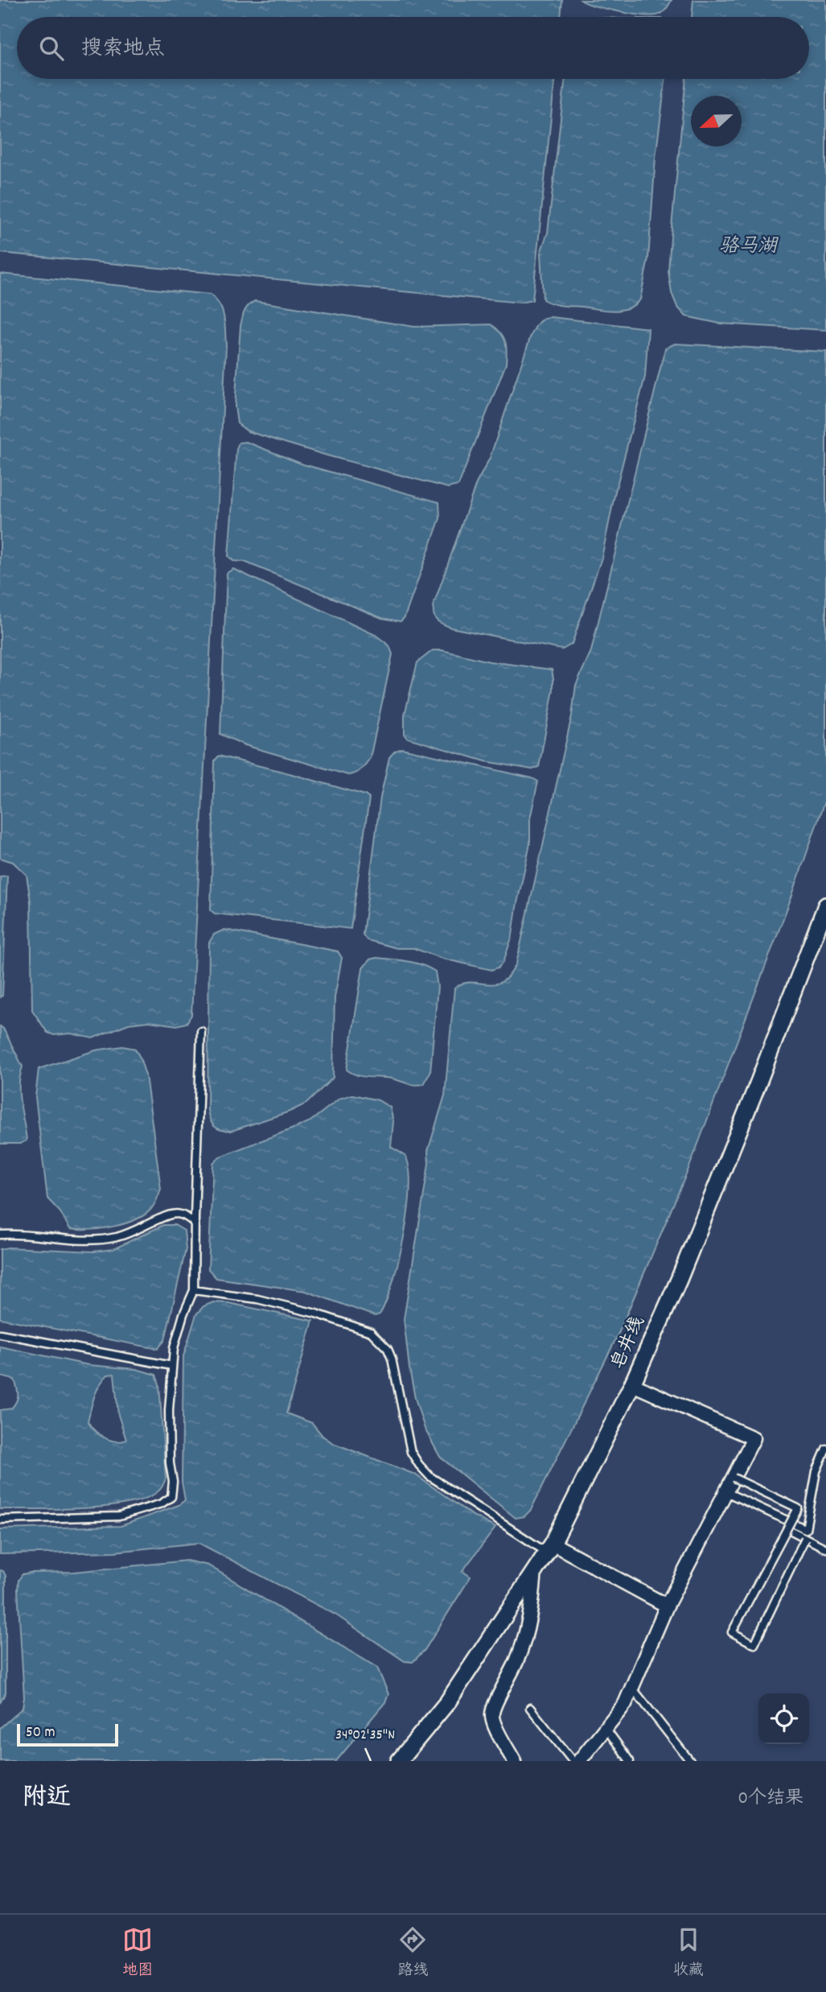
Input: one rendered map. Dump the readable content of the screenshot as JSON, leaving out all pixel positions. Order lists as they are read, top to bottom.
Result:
{
  "streets": {
    "street": ["皂井线"]
  },
  "water": ["骆马湖"],
  "scale_bar": "50 m",
  "north": "left",
  "page": {
    "search": "搜索地点",
    "scale": "50 m",
    "heading": ["附近", "0个结果"],
    "nav": ["地图", "路线", "收藏"]
  },
  "coordinates": ["34°02'35\"N"]
}
